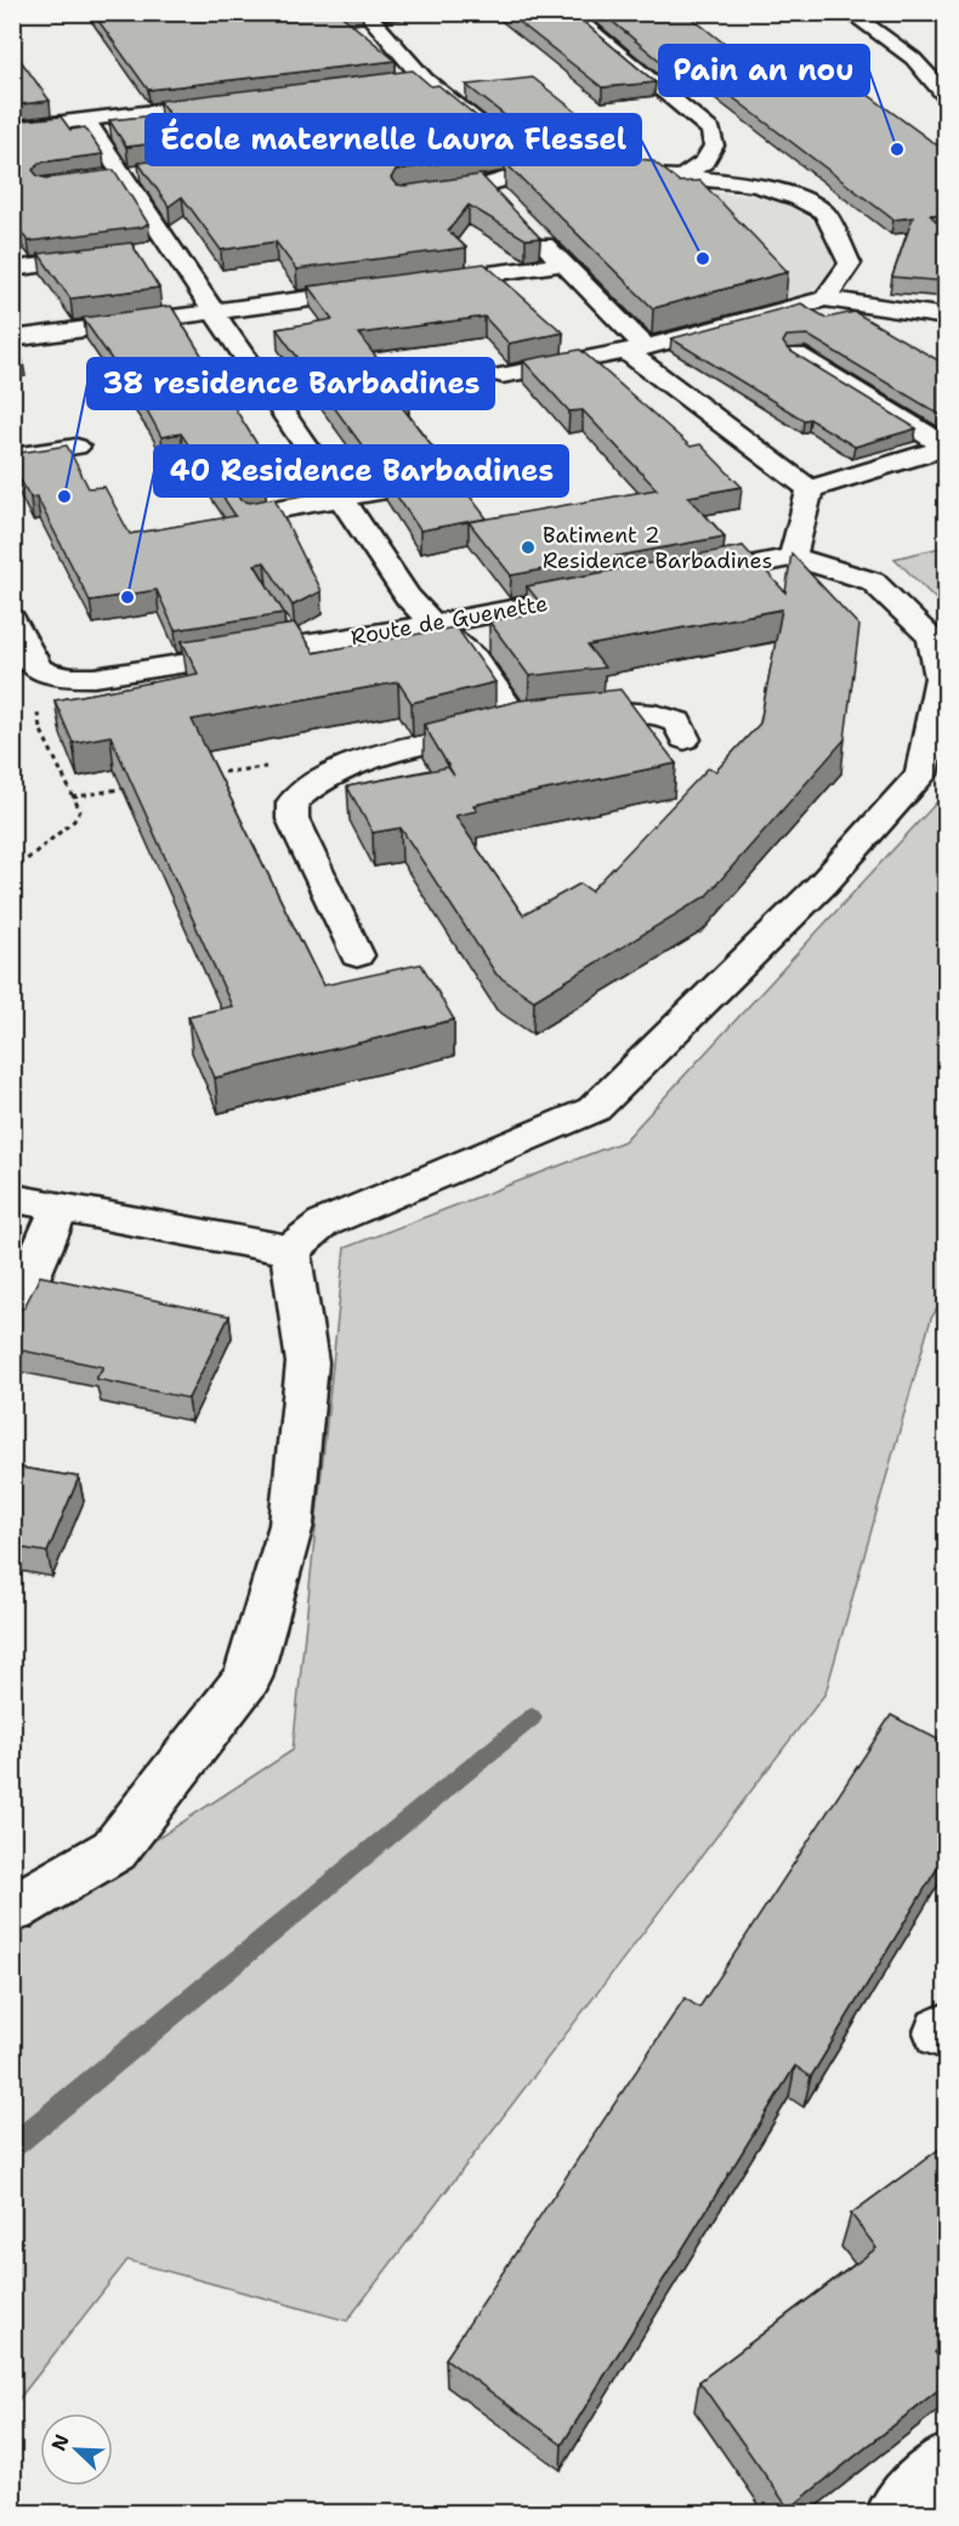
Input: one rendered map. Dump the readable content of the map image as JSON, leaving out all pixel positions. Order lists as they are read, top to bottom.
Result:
{
  "streets": {
    "street": ["Route de Guenette"]
  },
  "places": [
    "Pain an nou",
    "École maternelle Laura Flessel",
    "38 residence Barbadines",
    "Batiment 2 Residence Barbadines",
    "40 Residence Barbadines"
  ],
  "north": "top left"
}
